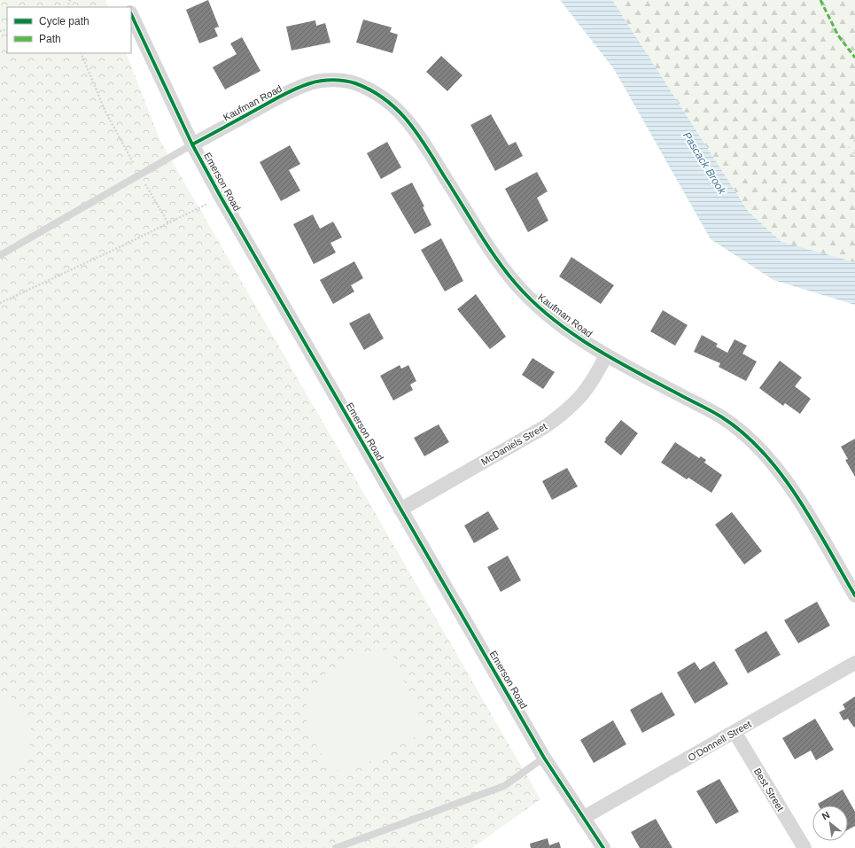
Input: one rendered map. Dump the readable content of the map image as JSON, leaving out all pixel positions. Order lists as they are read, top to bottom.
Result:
{
  "streets": {
    "street": [
      "Kaufman Road",
      "Emerson Road",
      "McDaniels Street",
      "O'Donnell Street",
      "Best Street"
    ]
  },
  "crossings": [
    ["Kaufman Road", "Emerson Road"],
    ["Kaufman Road", "McDaniels Street"],
    ["Emerson Road", "McDaniels Street"],
    ["Emerson Road", "O'Donnell Street"],
    ["O'Donnell Street", "Best Street"]
  ],
  "water": ["Pascack Brook"],
  "legend": ["Cycle path", "Path"],
  "north": "top left"
}
